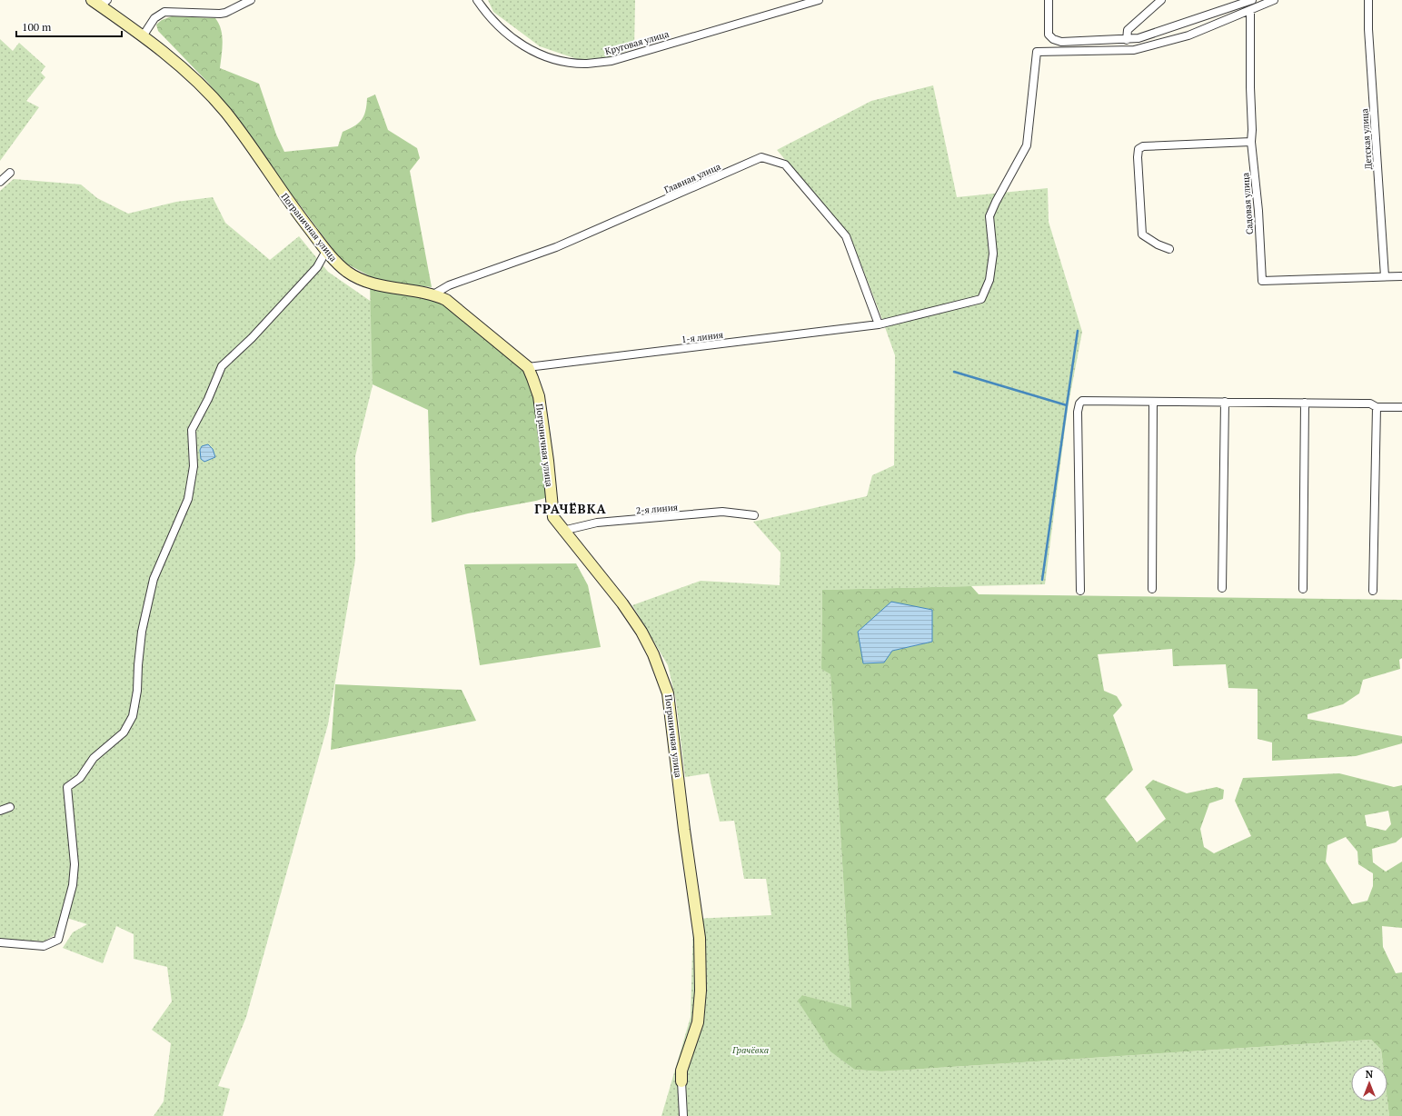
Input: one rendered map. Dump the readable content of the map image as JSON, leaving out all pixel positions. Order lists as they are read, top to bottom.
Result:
{
  "streets": {
    "street": [
      "Круговая улица",
      "Детская улица",
      "Главная улица",
      "Садовая улица",
      "Пограничная улица",
      "1-я линия",
      "2-я линия"
    ]
  },
  "crossings": [
    ["Детская улица", "Садовая улица"],
    ["Главная улица", "Пограничная улица"],
    ["Главная улица", "1-я линия"],
    ["Садовая улица", "1-я линия"],
    ["Пограничная улица", "1-я линия"],
    ["Пограничная улица", "2-я линия"]
  ],
  "districts": ["ГРАЧЁВКА"],
  "parks": ["Грачёвка"],
  "scale_bar": "100 m",
  "north": "top"
}
